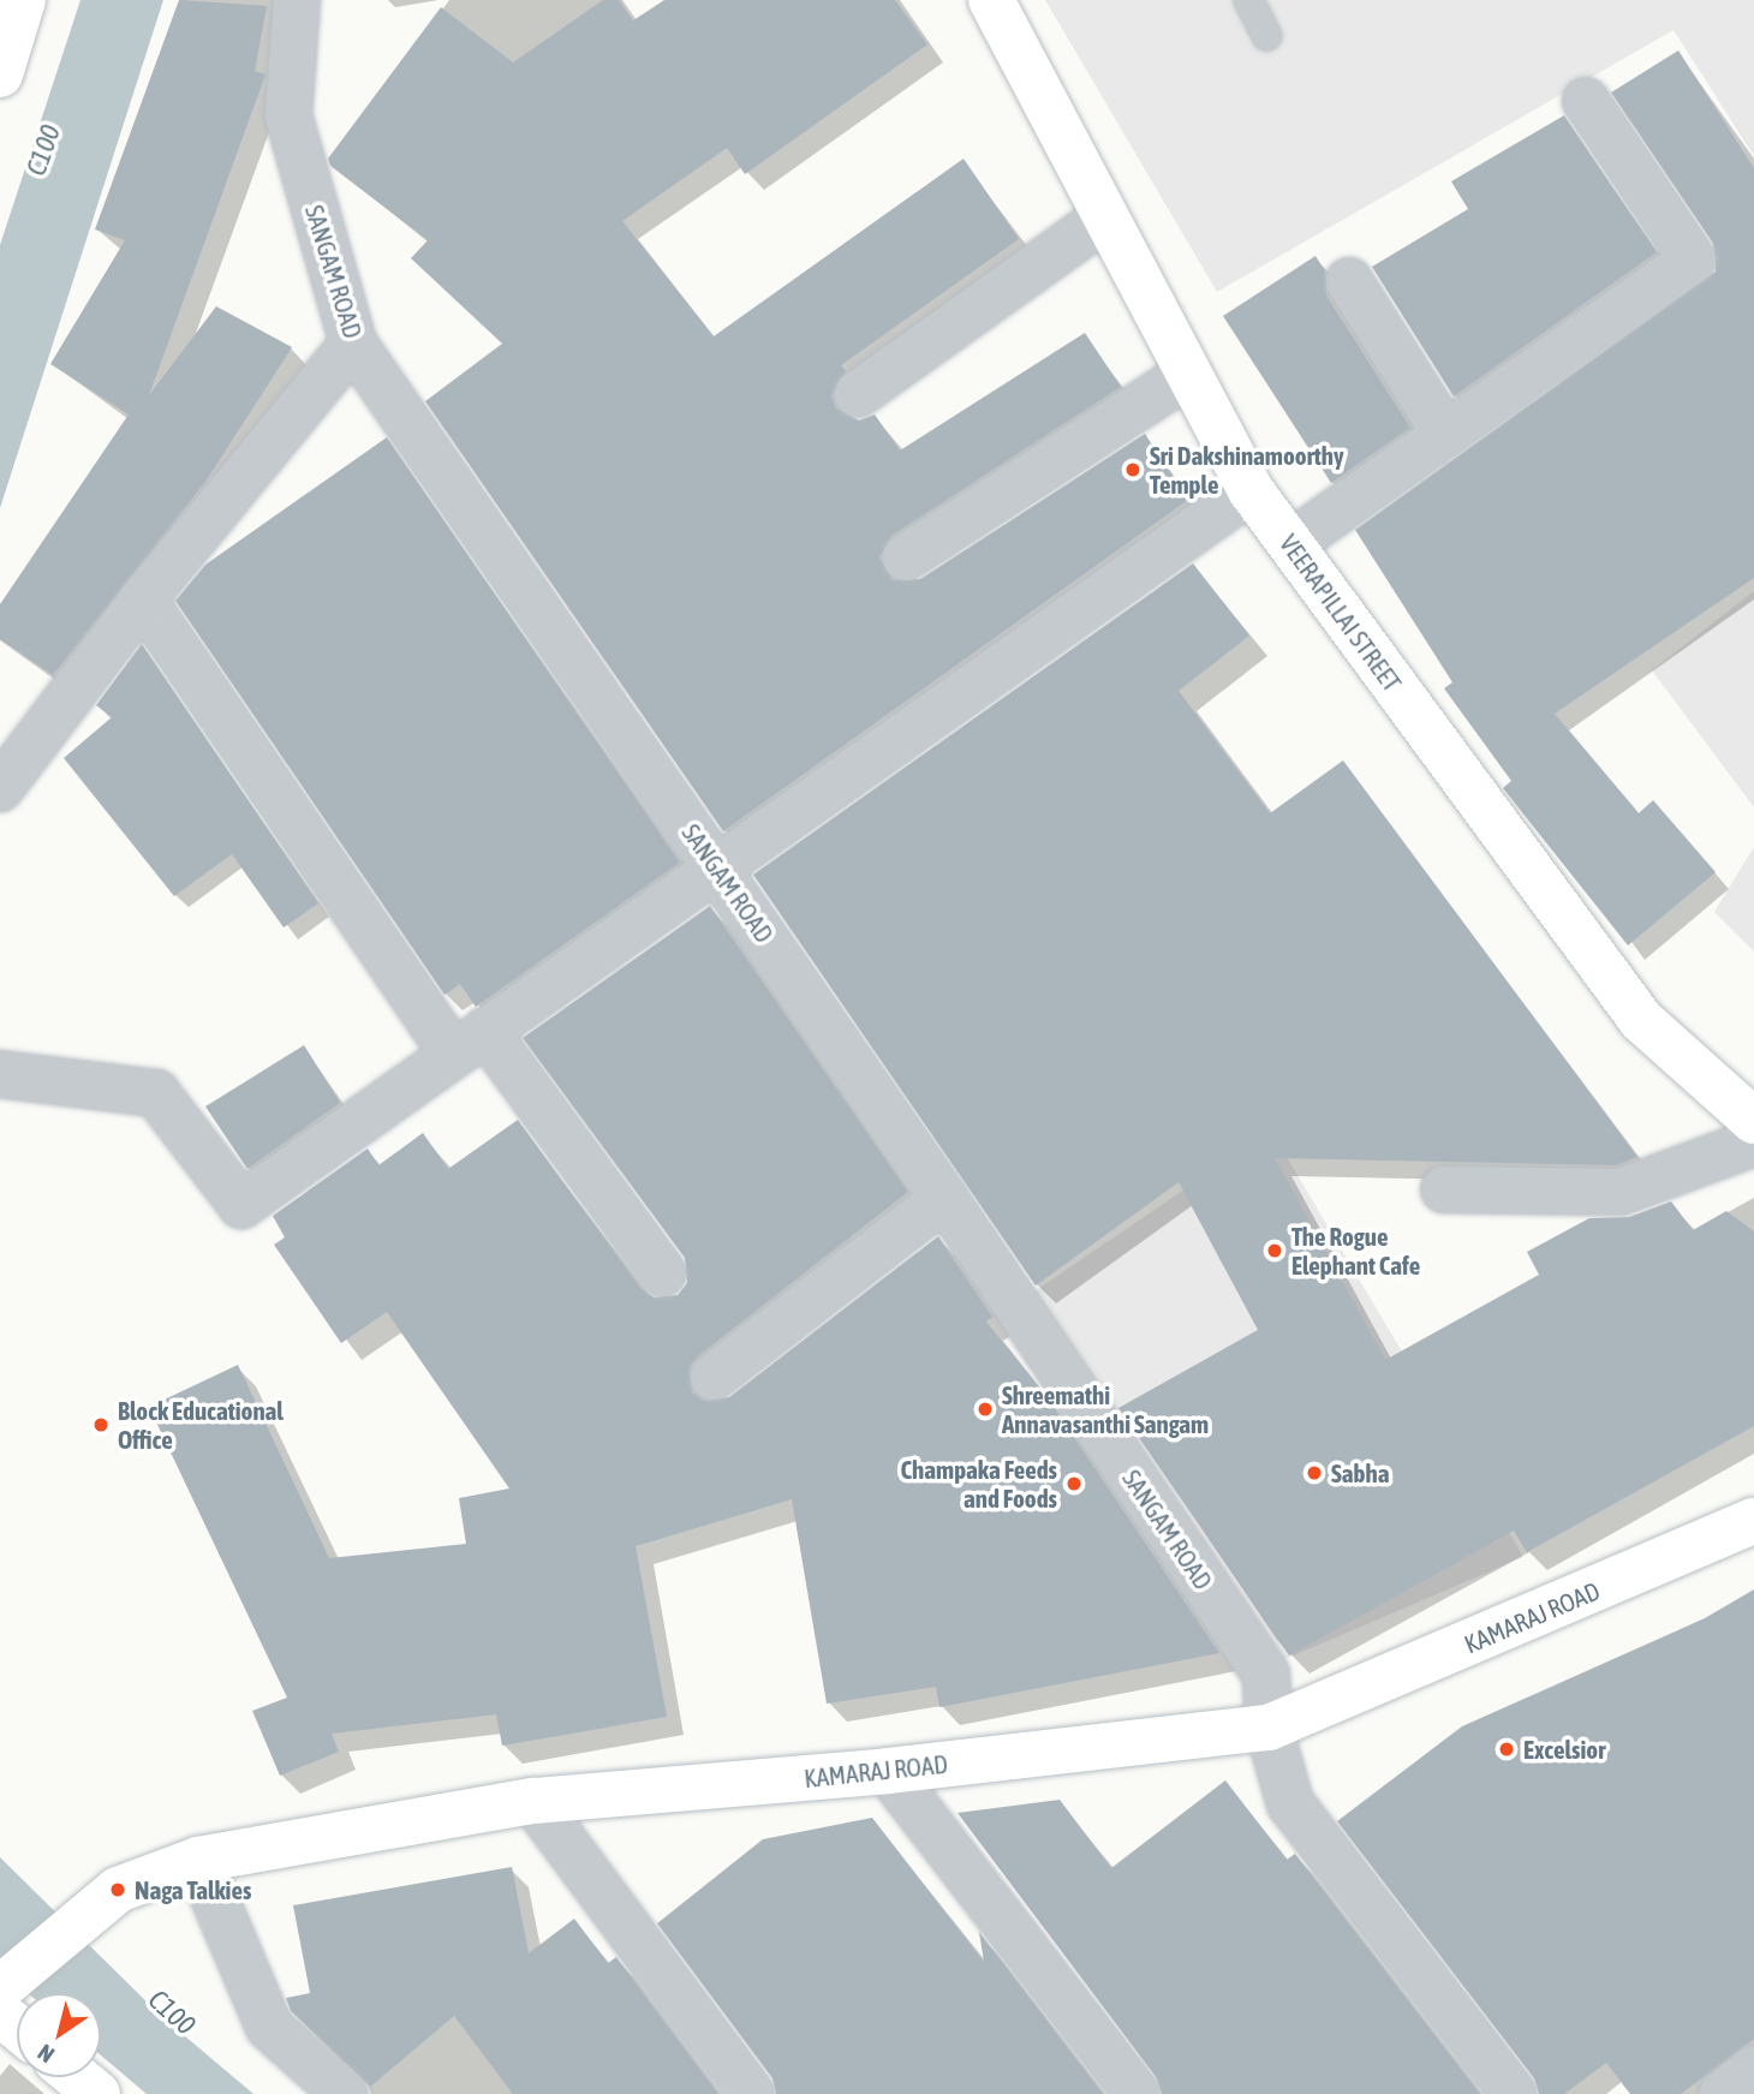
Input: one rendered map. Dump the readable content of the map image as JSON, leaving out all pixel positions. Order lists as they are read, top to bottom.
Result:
{
  "streets": {
    "street": ["SANGAM ROAD", "VEERAPILLAI STREET", "KAMARAJ ROAD"]
  },
  "crossings": [
    ["SANGAM ROAD", "KAMARAJ ROAD"]
  ],
  "water": ["C100"],
  "places": [
    "Sri Dakshinamoorthy Temple",
    "The Rogue Elephant Cafe",
    "Shreemathi Annavasanthi Sangam",
    "Block Educational Office",
    "Sabha",
    "Champaka Feeds and Foods",
    "Excelsior",
    "Naga Talkies"
  ],
  "north": "bottom left"
}
